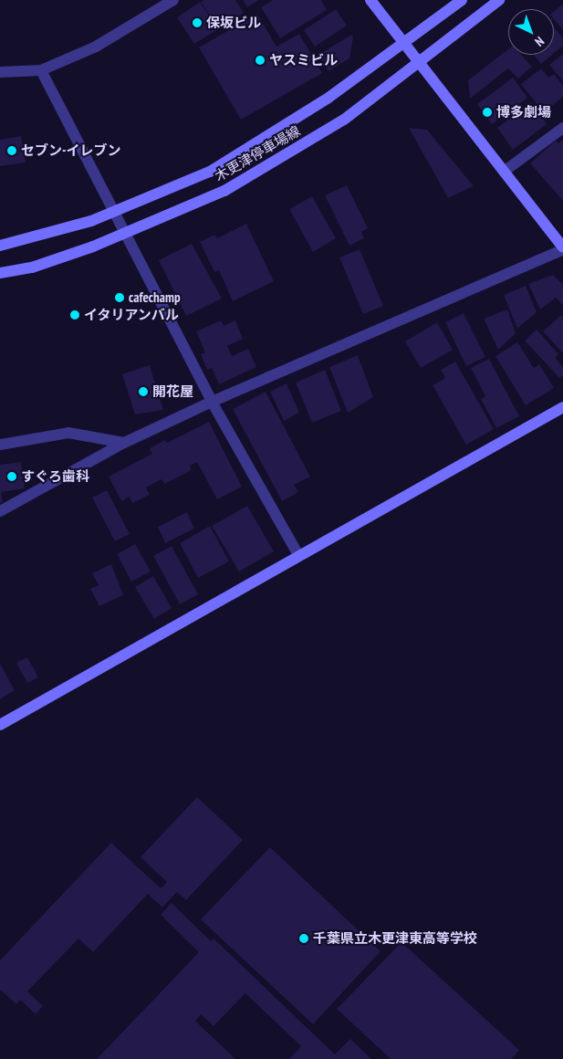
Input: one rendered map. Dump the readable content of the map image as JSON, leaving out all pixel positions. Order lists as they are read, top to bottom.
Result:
{
  "streets": {
    "main road": ["木更津停車場線"]
  },
  "places": [
    "保坂ビル",
    "ヤスミビル",
    "博多劇場",
    "セブン-イレブン",
    "cafechamp",
    "イタリアンバル",
    "開花屋",
    "すぐろ歯科",
    "千葉県立木更津東高等学校"
  ],
  "north": "bottom right"
}
